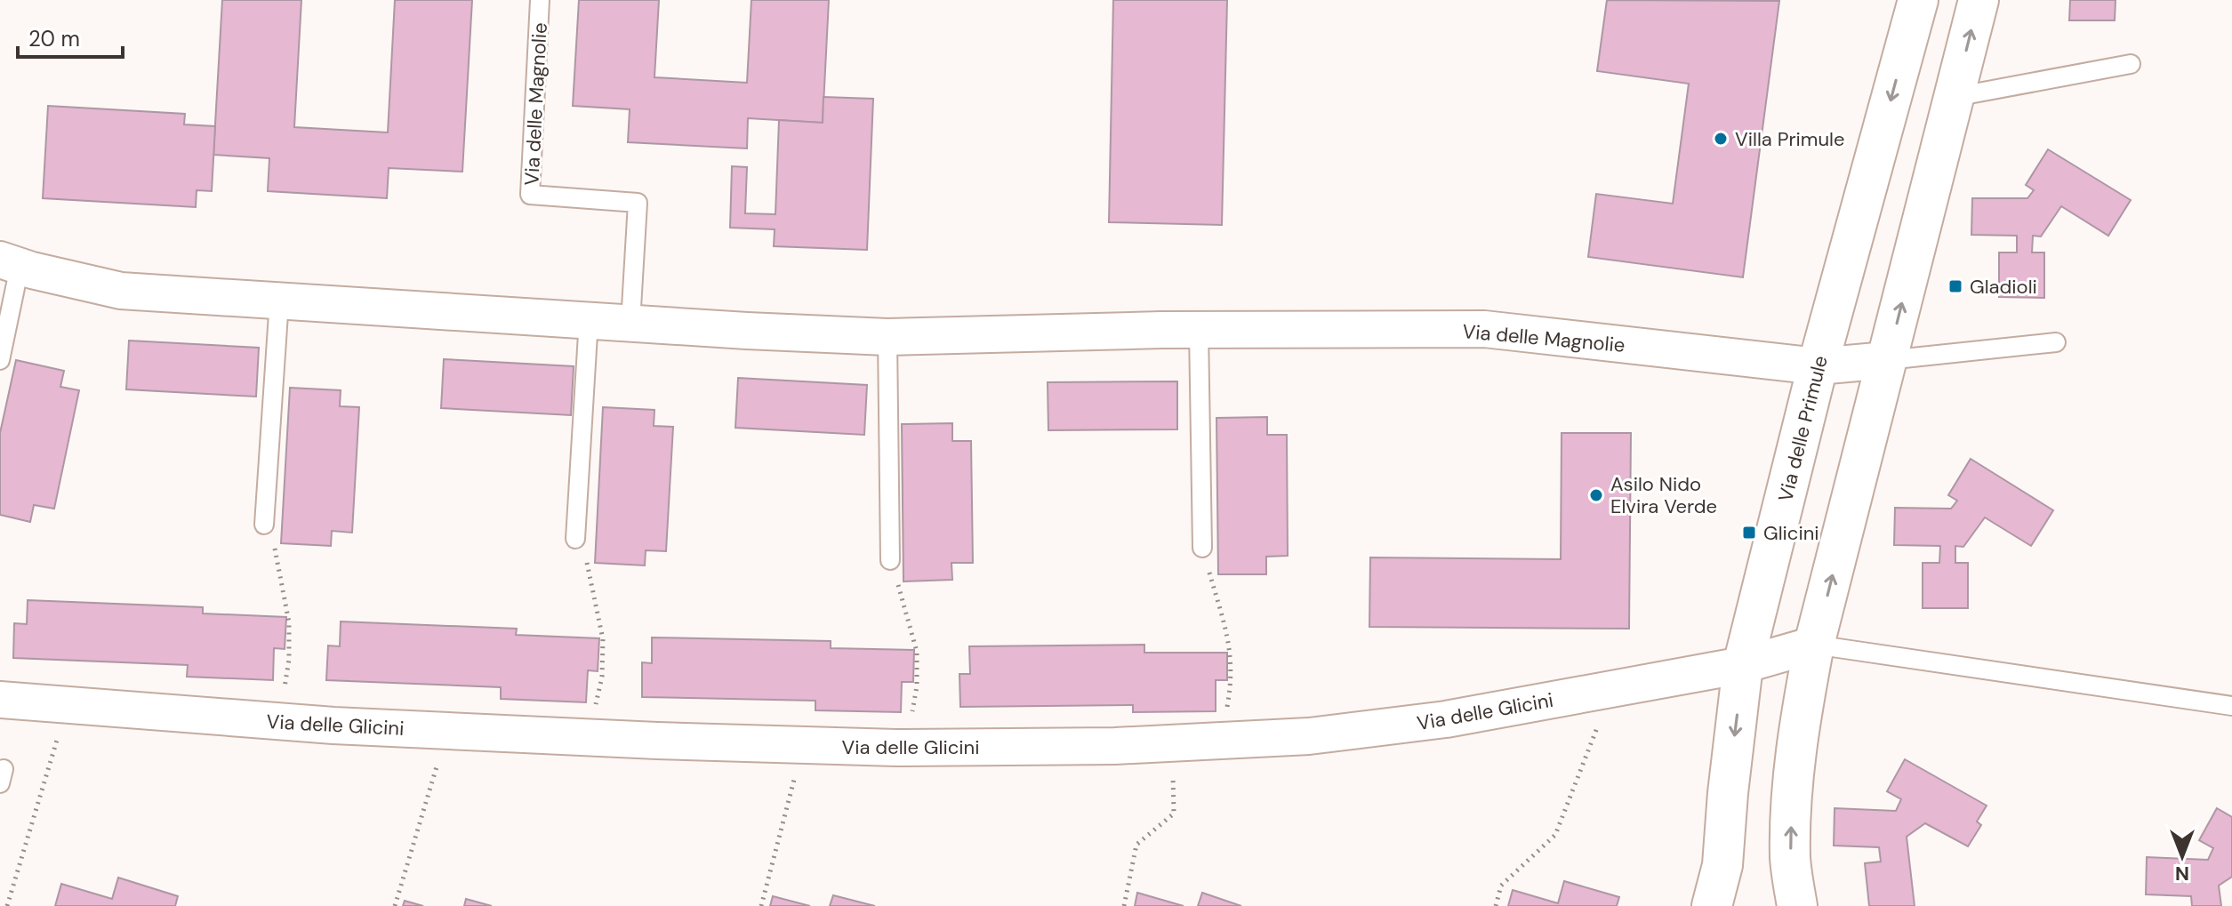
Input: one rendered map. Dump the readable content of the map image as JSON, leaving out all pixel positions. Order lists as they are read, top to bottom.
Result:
{
  "streets": {
    "street": ["Via delle Magnolie", "Via delle Primule", "Via delle Glicini"]
  },
  "crossings": [
    ["Via delle Magnolie", "Via delle Primule"],
    ["Via delle Primule", "Via delle Glicini"]
  ],
  "places": {
    "other": ["Villa Primule", "Asilo Nido Elvira Verde"],
    "transit": ["Gladioli", "Glicini"]
  },
  "scale_bar": "20 m",
  "north": "bottom"
}
